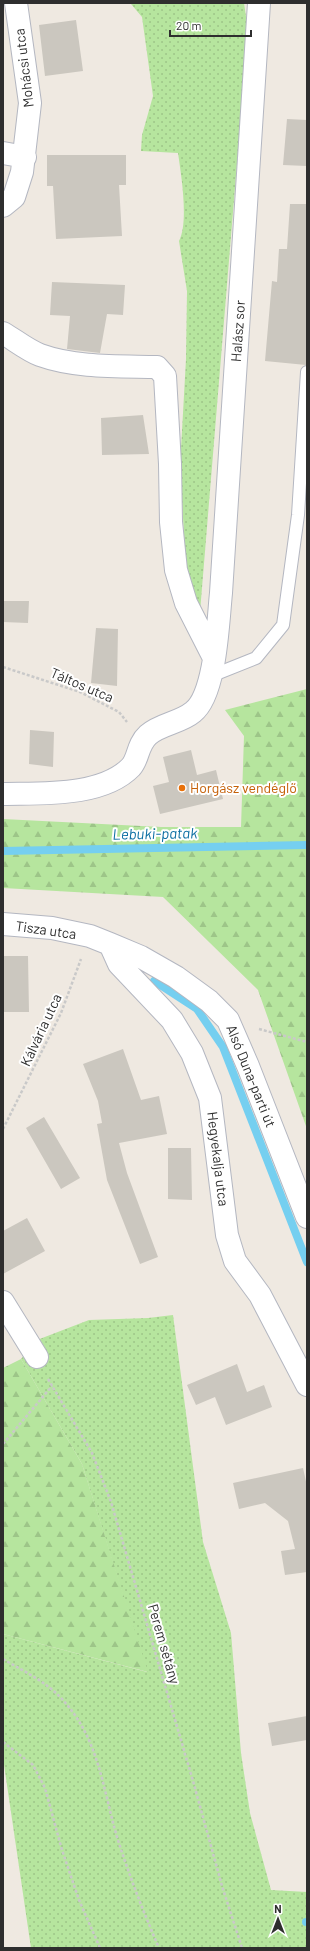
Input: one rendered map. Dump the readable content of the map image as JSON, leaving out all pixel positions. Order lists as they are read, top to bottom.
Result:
{
  "streets": {
    "street": [
      "Mohácsi utca",
      "Halász sor",
      "Tisza utca",
      "Alsó Duna-parti út",
      "Hegyekalja utca"
    ],
    "path": ["Táltos utca", "Kálvária utca", "Perem sétány"]
  },
  "crossings": [
    ["Halász sor", "Táltos utca"],
    ["Tisza utca", "Kálvária utca"],
    ["Tisza utca", "Alsó Duna-parti út"],
    ["Kálvária utca", "Alsó Duna-parti út"],
    ["Alsó Duna-parti út", "Hegyekalja utca"]
  ],
  "water": ["Lebuki-patak"],
  "places": ["Horgász vendéglő"],
  "scale_bar": "20 m",
  "north": "top"
}
